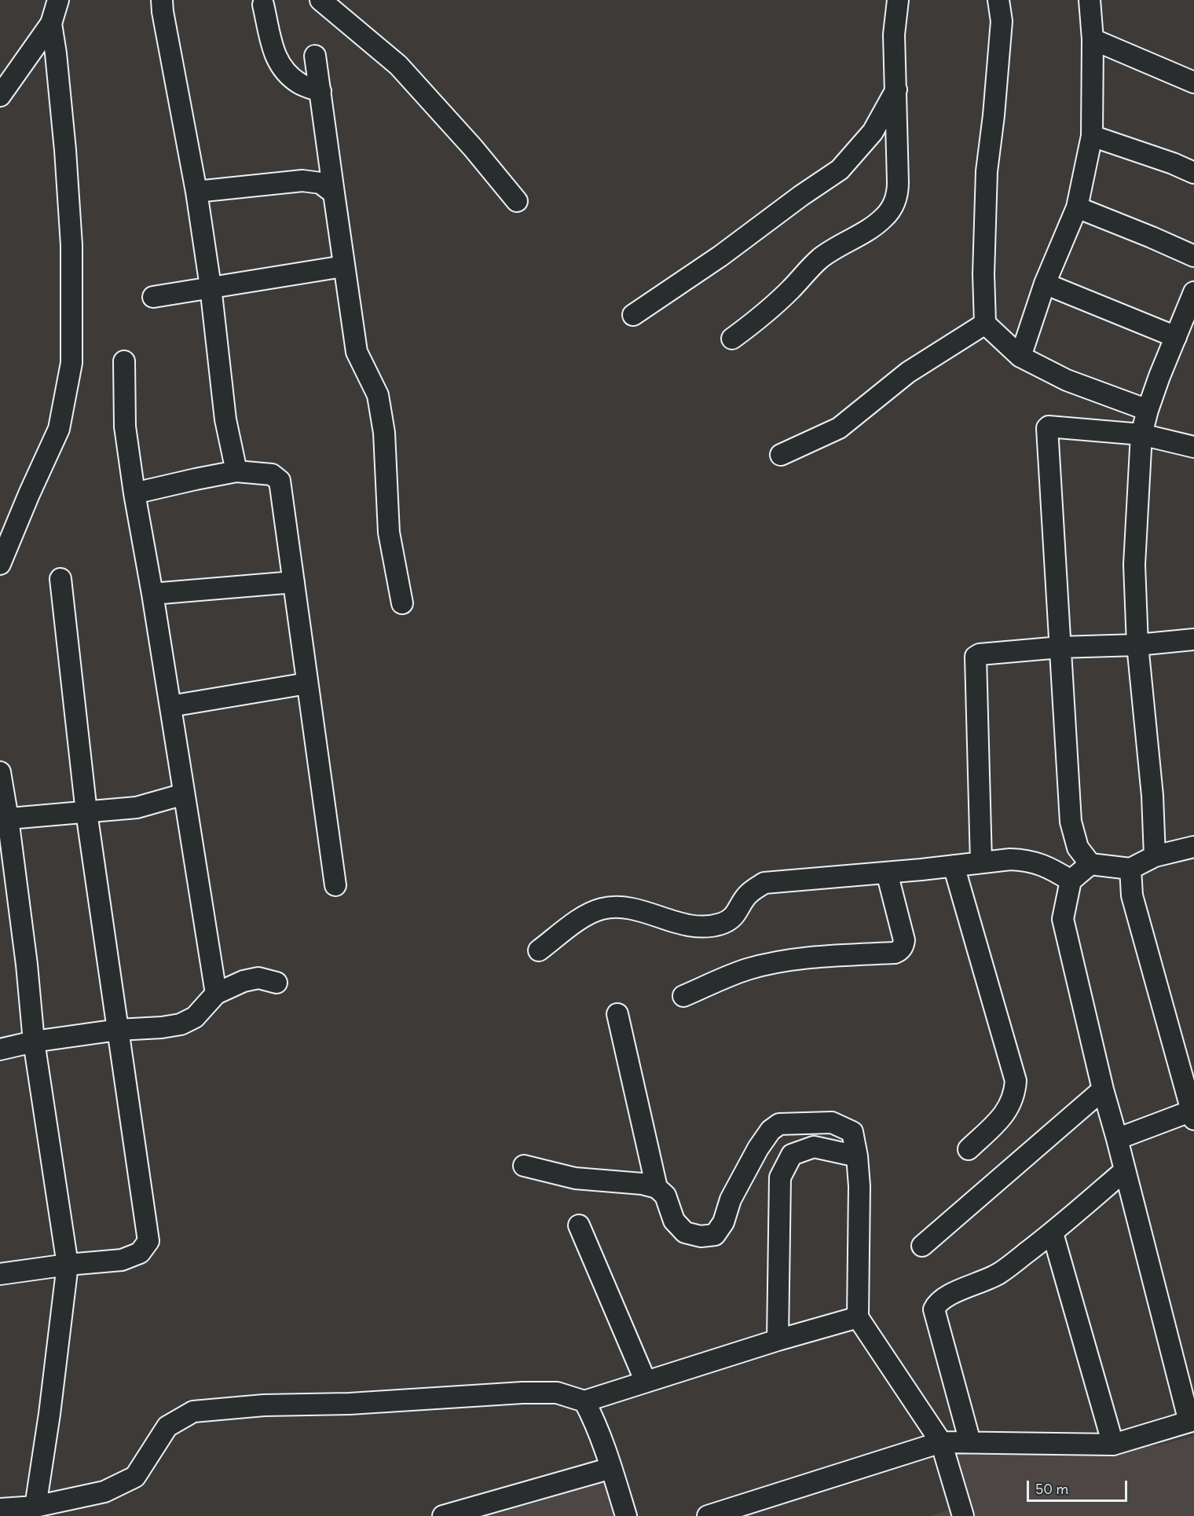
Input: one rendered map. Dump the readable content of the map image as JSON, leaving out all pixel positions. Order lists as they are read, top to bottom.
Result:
{
  "scale_bar": "50 m"
}
